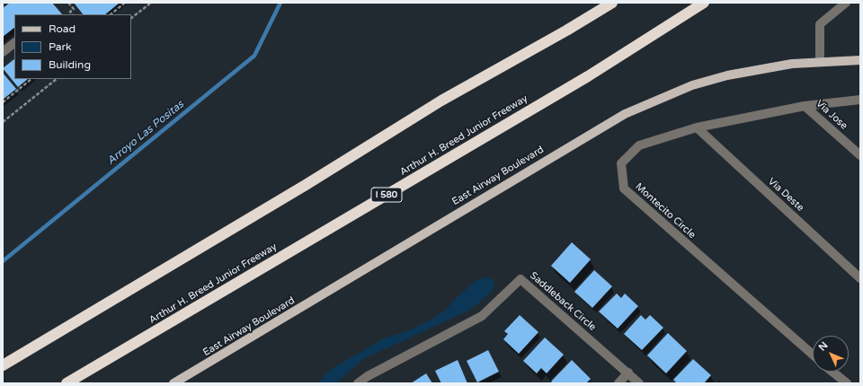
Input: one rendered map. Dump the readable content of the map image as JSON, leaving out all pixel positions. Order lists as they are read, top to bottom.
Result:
{
  "streets": {
    "highway": ["Arthur H. Breed Junior Freeway", "I 580"],
    "main road": ["East Airway Boulevard"],
    "street": [
      "Via Jose",
      "Via Deste",
      "Montecito Circle",
      "Saddleback Circle"
    ]
  },
  "crossings": [
    ["Via Jose", "Montecito Circle"],
    ["Via Deste", "Montecito Circle"]
  ],
  "water": ["Arroyo Las Positas"],
  "legend": ["Road", "Park", "Building"],
  "north": "top left"
}
